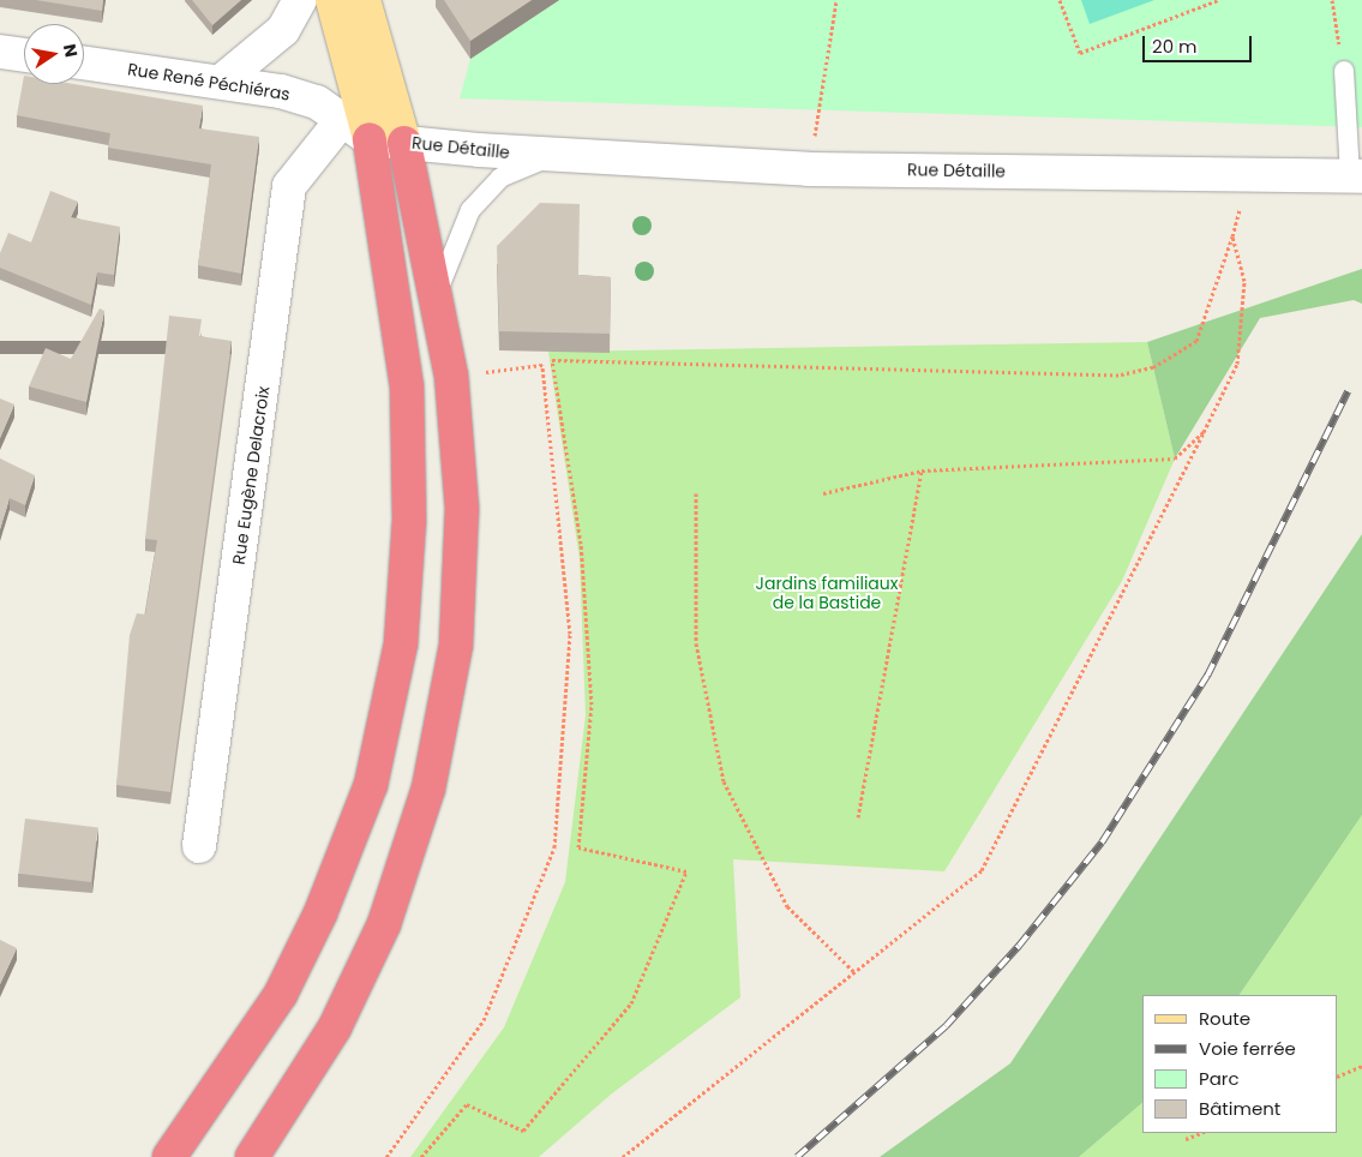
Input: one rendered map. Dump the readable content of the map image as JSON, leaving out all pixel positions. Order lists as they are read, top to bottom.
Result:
{
  "streets": {
    "street": ["Rue René Péchiéras", "Rue Détaille", "Rue Eugène Delacroix"]
  },
  "crossings": [
    ["Rue René Péchiéras", "Rue Détaille"],
    ["Rue René Péchiéras", "Rue Eugène Delacroix"]
  ],
  "parks": ["Jardins familiaux de la Bastide"],
  "legend": [
    "Route",
    "Voie ferrée",
    "Parc",
    "Bâtiment"
  ],
  "scale_bar": "20 m",
  "north": "right"
}
